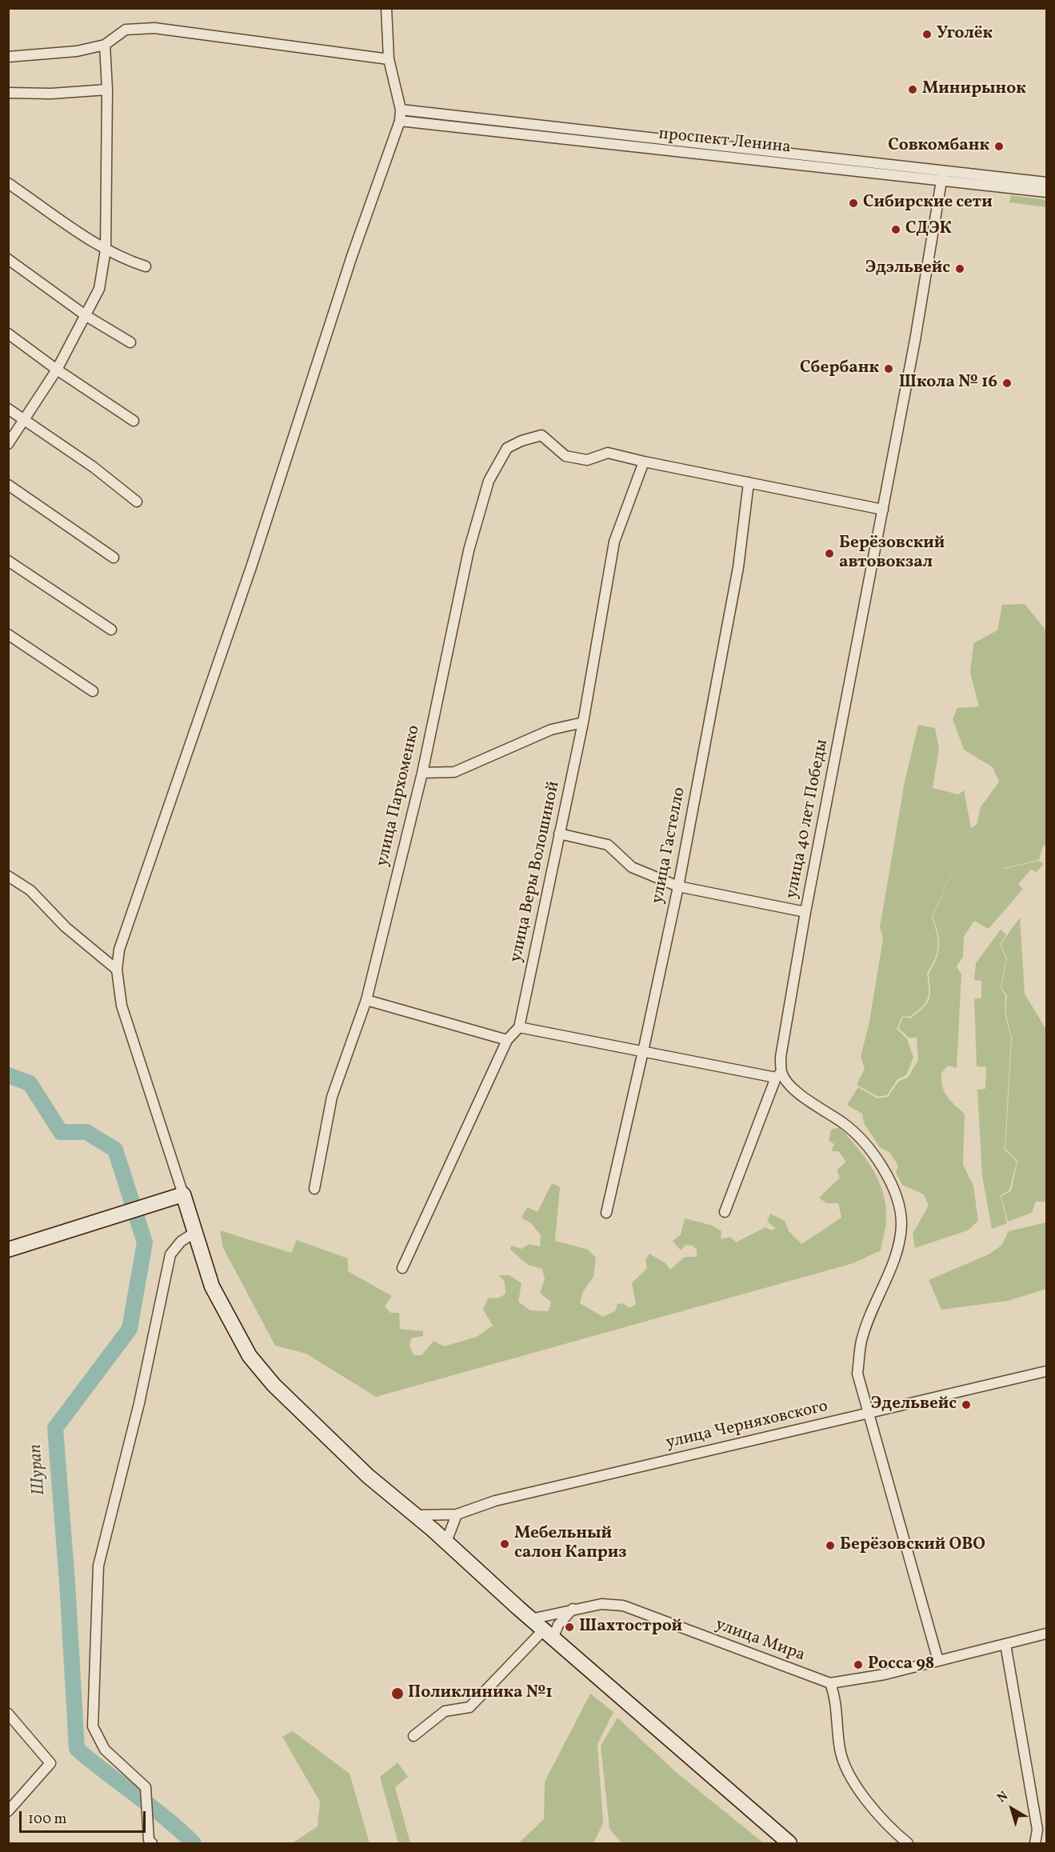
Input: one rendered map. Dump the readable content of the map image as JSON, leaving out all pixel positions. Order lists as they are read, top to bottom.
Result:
{
  "streets": {
    "street": [
      "проспект Ленина",
      "улица Пархоменко",
      "улица 40 лет Победы",
      "улица Гастелло",
      "улица Веры Волошиной",
      "улица Черняховского",
      "улица Мира"
    ]
  },
  "crossings": [
    ["проспект Ленина", "улица 40 лет Победы"],
    ["улица Пархоменко", "улица Веры Волошиной"]
  ],
  "water": ["Шурап"],
  "places": [
    "Уголёк",
    "Минирынок",
    "Совкомбанк",
    "Сибирские сети",
    "СДЭК",
    "Эдэльвейс",
    "Сбербанк",
    "Школа № 16",
    "Берёзовский автовокзал",
    "Эдельвейс",
    "Мебельный салон Каприз",
    "Берёзовский ОВО",
    "Шахтострой",
    "Росса 98",
    "Поликлиника №1"
  ],
  "scale_bar": "100 m",
  "north": "top left"
}
